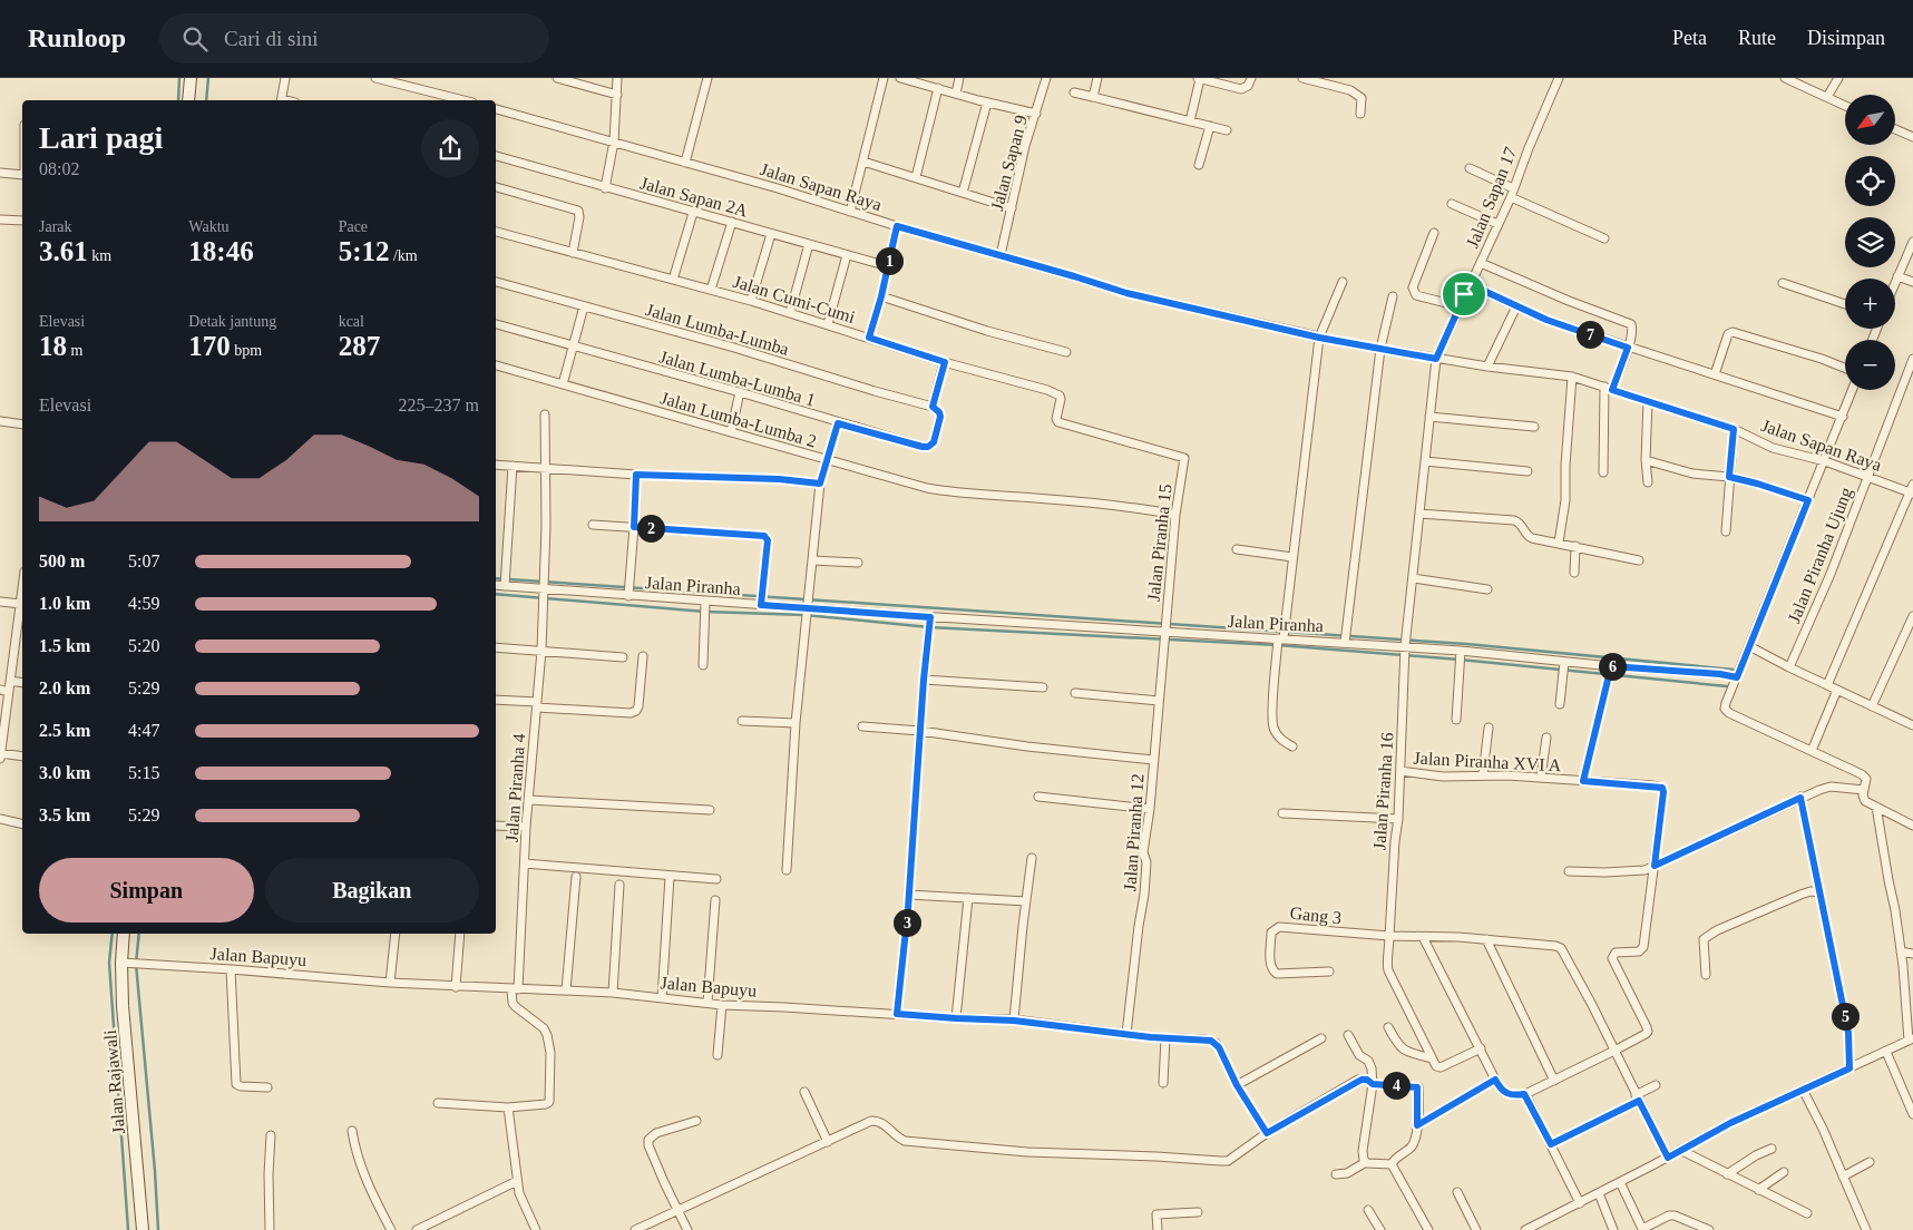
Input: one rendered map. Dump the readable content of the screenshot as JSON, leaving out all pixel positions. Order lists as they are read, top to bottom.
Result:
{
  "streets": {
    "main road": ["Jalan Rajawali"],
    "street": [
      "Jalan Sapan 9",
      "Jalan Sapan Raya",
      "Jalan Sapan 2A",
      "Jalan Sapan 17",
      "Jalan Cumi-Cumi",
      "Jalan Lumba-Lumba",
      "Jalan Lumba-Lumba 1",
      "Jalan Lumba-Lumba 2",
      "Jalan Piranha 15",
      "Jalan Piranha Ujung",
      "Jalan Piranha",
      "Jalan Piranha XVI A",
      "Jalan Piranha 4",
      "Jalan Piranha 16",
      "Jalan Piranha 12",
      "Gang 3",
      "Jalan Bapuyu"
    ]
  },
  "crossings": [
    ["Jalan Sapan 9", "Jalan Sapan Raya"],
    ["Jalan Sapan Raya", "Jalan Sapan 17"],
    ["Jalan Sapan Raya", "Jalan Piranha Ujung"],
    ["Jalan Sapan 17", "Jalan Piranha 16"],
    ["Jalan Cumi-Cumi", "Jalan Piranha 15"],
    ["Jalan Lumba-Lumba", "Jalan Lumba-Lumba 1"],
    ["Jalan Lumba-Lumba 2", "Jalan Piranha 15"],
    ["Jalan Piranha 15", "Jalan Piranha"],
    ["Jalan Piranha 15", "Jalan Piranha 12"],
    ["Jalan Piranha", "Jalan Piranha 4"],
    ["Jalan Piranha", "Jalan Piranha 16"],
    ["Jalan Piranha", "Jalan Piranha 12"],
    ["Jalan Piranha XVI A", "Jalan Piranha 16"],
    ["Jalan Piranha 4", "Jalan Bapuyu"],
    ["Jalan Piranha 16", "Gang 3"],
    ["Jalan Piranha 12", "Jalan Bapuyu"],
    ["Jalan Bapuyu", "Jalan Rajawali"]
  ],
  "north": "bottom left",
  "page": {
    "header": "Runloop",
    "search": "Cari di sini",
    "nav": ["Peta", "Rute", "Disimpan"],
    "map_buttons": ["+", "−"],
    "heading": ["Lari pagi", "08:02"],
    "stats": [
      ["Jarak", "3.61 km"],
      ["Waktu", "18:46"],
      ["Pace", "5:12 /km"],
      ["Elevasi", "18 m"],
      ["Detak jantung", "170 bpm"],
      ["kcal", "287"]
    ],
    "pins": [
      "1",
      "7",
      "2",
      "6",
      "3",
      "5",
      "4"
    ],
    "chart": ["Elevasi", "225–237 m"],
    "list": [
      {
        "name": "500 m",
        "note": "5:07"
      },
      {
        "name": "1.0 km",
        "note": "4:59"
      },
      {
        "name": "1.5 km",
        "note": "5:20"
      },
      {
        "name": "2.0 km",
        "note": "5:29"
      },
      {
        "name": "2.5 km",
        "note": "4:47"
      },
      {
        "name": "3.0 km",
        "note": "5:15"
      },
      {
        "name": "3.5 km",
        "note": "5:29"
      }
    ],
    "buttons": ["Simpan", "Bagikan"]
  }
}
